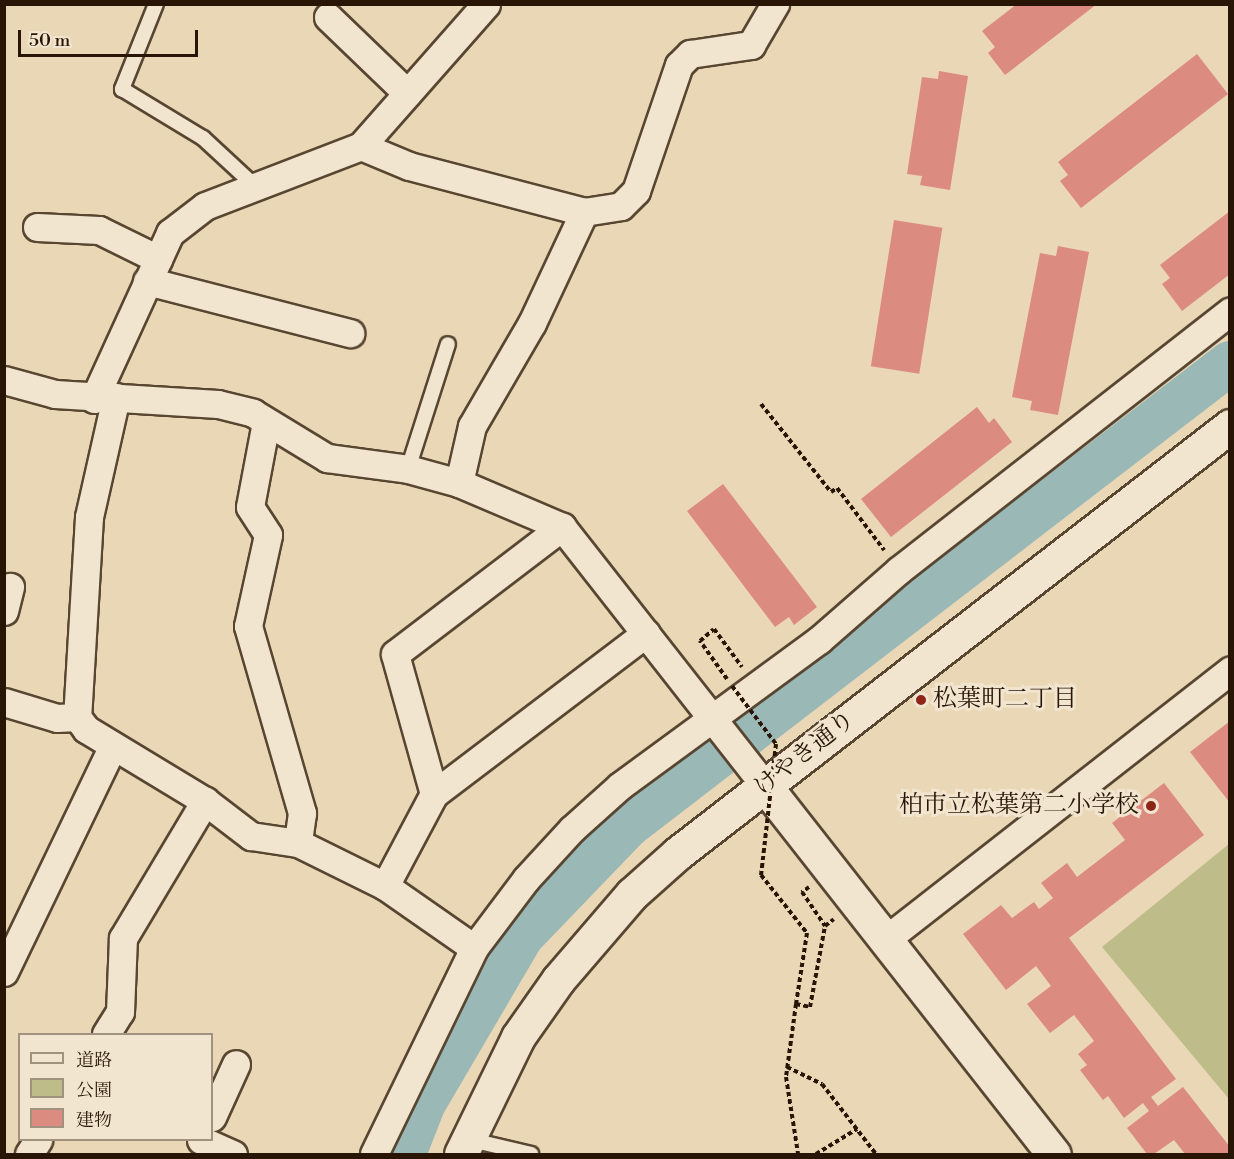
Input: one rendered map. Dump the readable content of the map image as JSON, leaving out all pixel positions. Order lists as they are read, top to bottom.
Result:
{
  "streets": {
    "street": ["けやき通り"]
  },
  "places": ["松葉町二丁目", "柏市立松葉第二小学校"],
  "legend": ["道路", "公園", "建物"],
  "scale_bar": "50 m"
}
